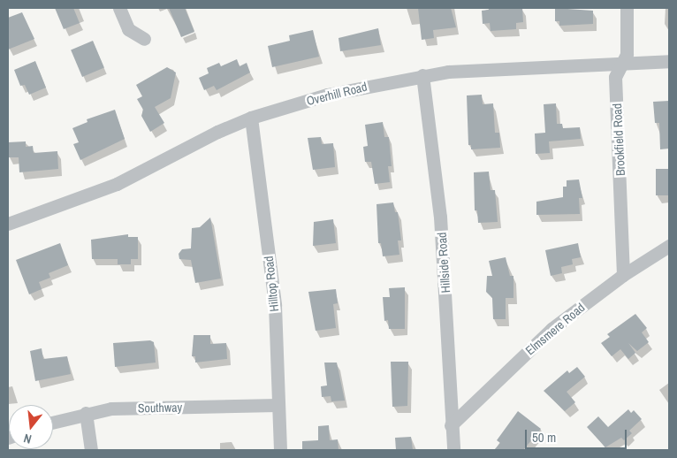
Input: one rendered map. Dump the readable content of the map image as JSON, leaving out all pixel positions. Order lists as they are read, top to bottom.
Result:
{
  "streets": {
    "street": [
      "Overhill Road",
      "Brookfield Road",
      "Hillside Road",
      "Hilltop Road",
      "Elmsmere Road",
      "Southway"
    ]
  },
  "crossings": [
    ["Overhill Road", "Brookfield Road"],
    ["Overhill Road", "Hillside Road"],
    ["Overhill Road", "Hilltop Road"],
    ["Brookfield Road", "Elmsmere Road"],
    ["Hillside Road", "Elmsmere Road"],
    ["Hilltop Road", "Southway"]
  ],
  "scale_bar": "50 m",
  "north": "bottom"
}
